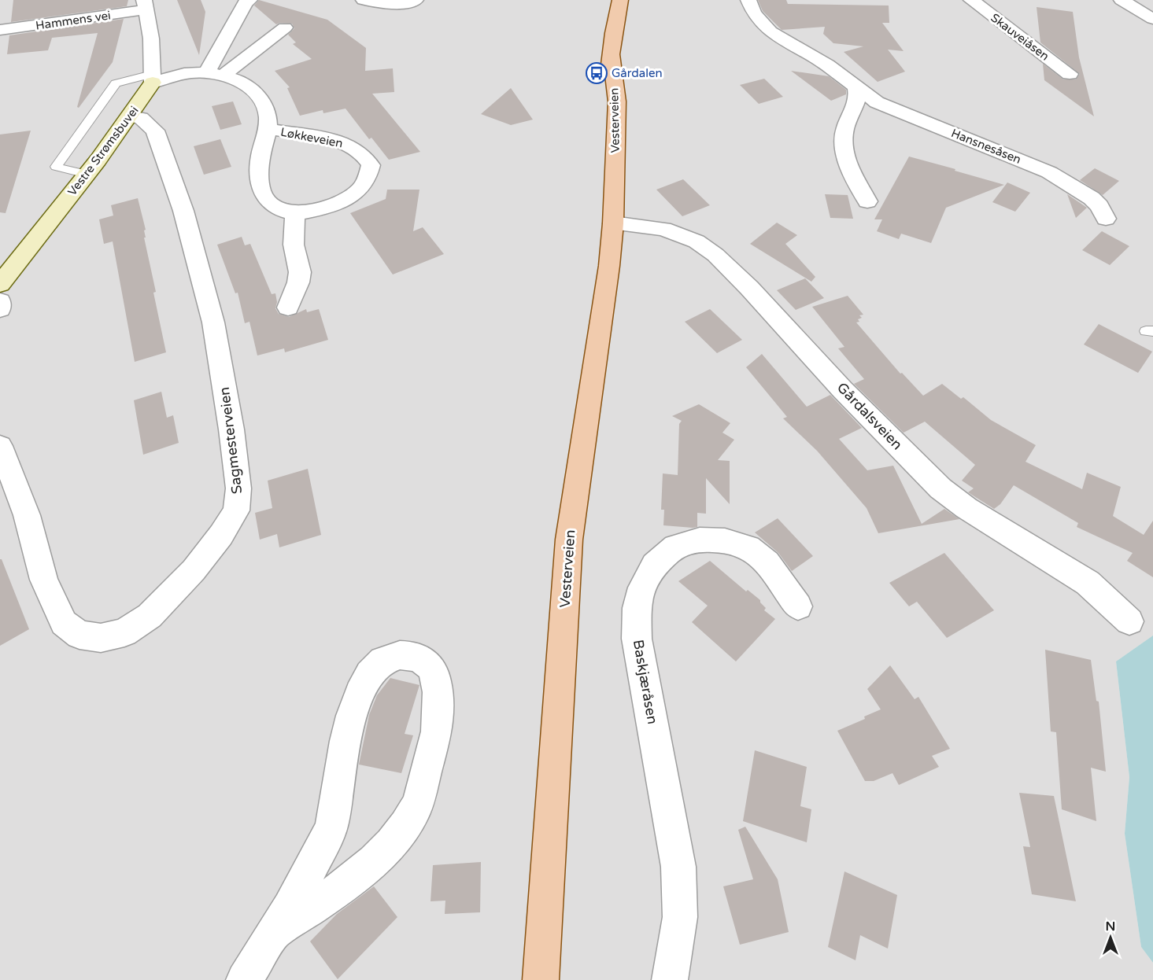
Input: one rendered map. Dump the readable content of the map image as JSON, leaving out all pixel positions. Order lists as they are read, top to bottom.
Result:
{
  "streets": {
    "main road": ["Vesterveien", "Vestre Strømsbuvei"],
    "street": [
      "Hammens vei",
      "Skauveiåsen",
      "Løkkeveien",
      "Hansnesåsen",
      "Gårdalsveien",
      "Sagmesterveien",
      "Baskjæråsen"
    ]
  },
  "crossings": [
    ["Vesterveien", "Gårdalsveien"],
    ["Løkkeveien", "Vestre Strømsbuvei"],
    ["Vestre Strømsbuvei", "Sagmesterveien"]
  ],
  "places": {
    "bus stop": ["Gårdalen"]
  },
  "north": "top"
}
